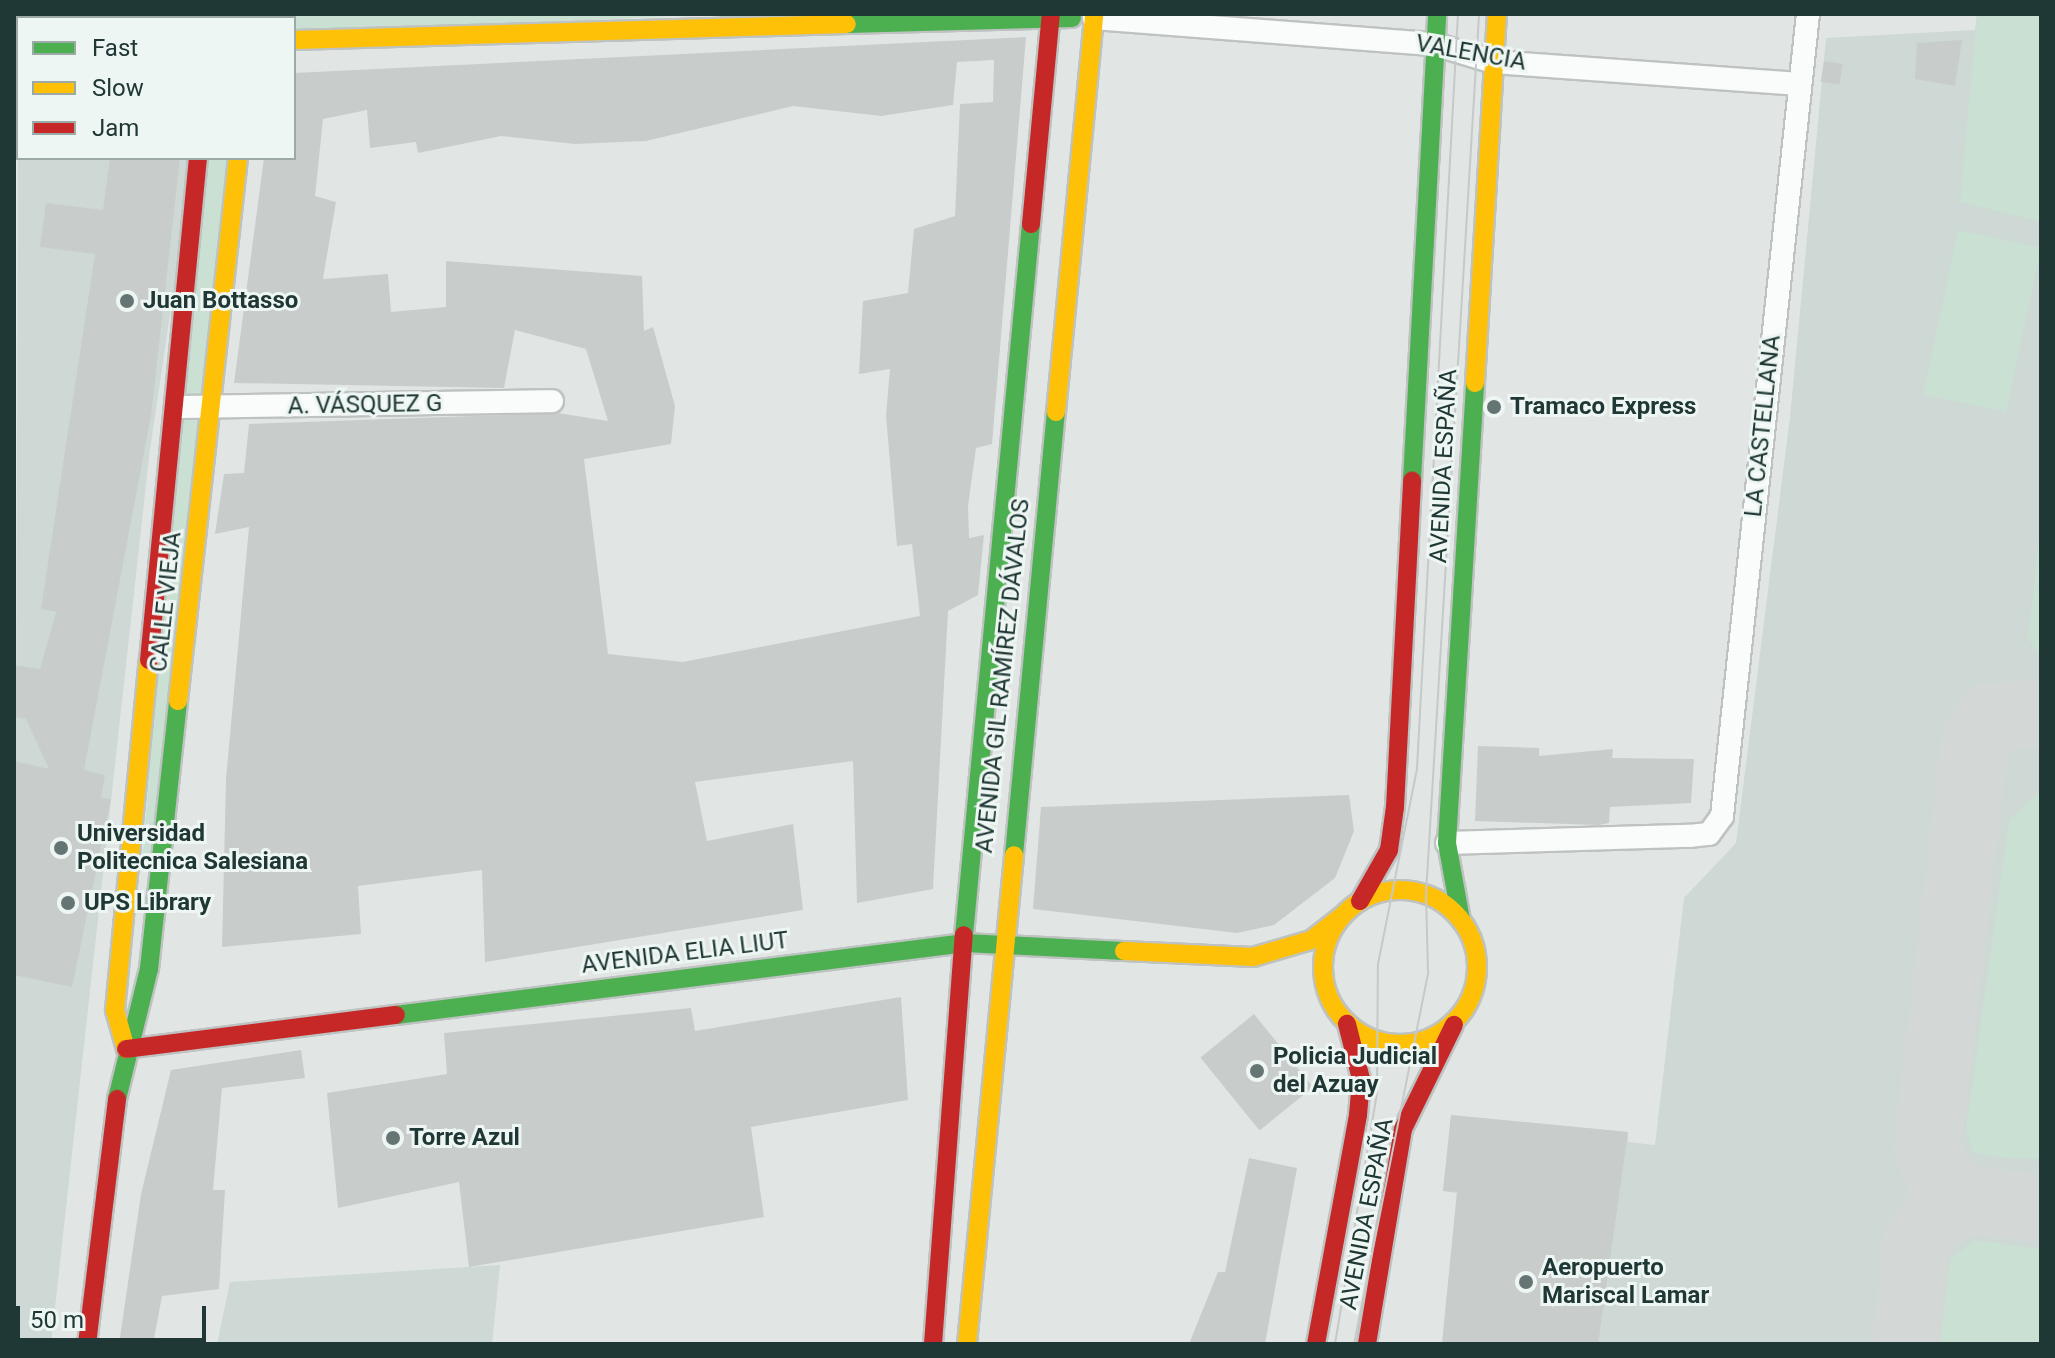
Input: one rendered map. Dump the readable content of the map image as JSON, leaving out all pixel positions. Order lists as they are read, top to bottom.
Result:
{
  "streets": {
    "main road": [
      "AVENIDA ESPAÑA",
      "CALLE VIEJA",
      "AVENIDA GIL RAMÍREZ DÁVALOS",
      "AVENIDA ELIA LIUT"
    ],
    "street": ["VALENCIA", "A. VÁSQUEZ G", "LA CASTELLANA"]
  },
  "crossings": [
    ["VALENCIA", "LA CASTELLANA"],
    ["VALENCIA", "AVENIDA ESPAÑA"],
    ["VALENCIA", "AVENIDA GIL RAMÍREZ DÁVALOS"],
    ["A. VÁSQUEZ G", "CALLE VIEJA"],
    ["LA CASTELLANA", "AVENIDA ESPAÑA"],
    ["AVENIDA ESPAÑA", "AVENIDA ELIA LIUT"],
    ["CALLE VIEJA", "AVENIDA ELIA LIUT"],
    ["AVENIDA GIL RAMÍREZ DÁVALOS", "AVENIDA ELIA LIUT"]
  ],
  "places": [
    "Juan Bottasso",
    "Tramaco Express",
    "Universidad Politecnica Salesiana",
    "UPS Library",
    "Policia Judicial del Azuay",
    "Torre Azul",
    "Aeropuerto Mariscal Lamar"
  ],
  "legend": ["Fast", "Slow", "Jam"],
  "scale_bar": "50 m"
}
